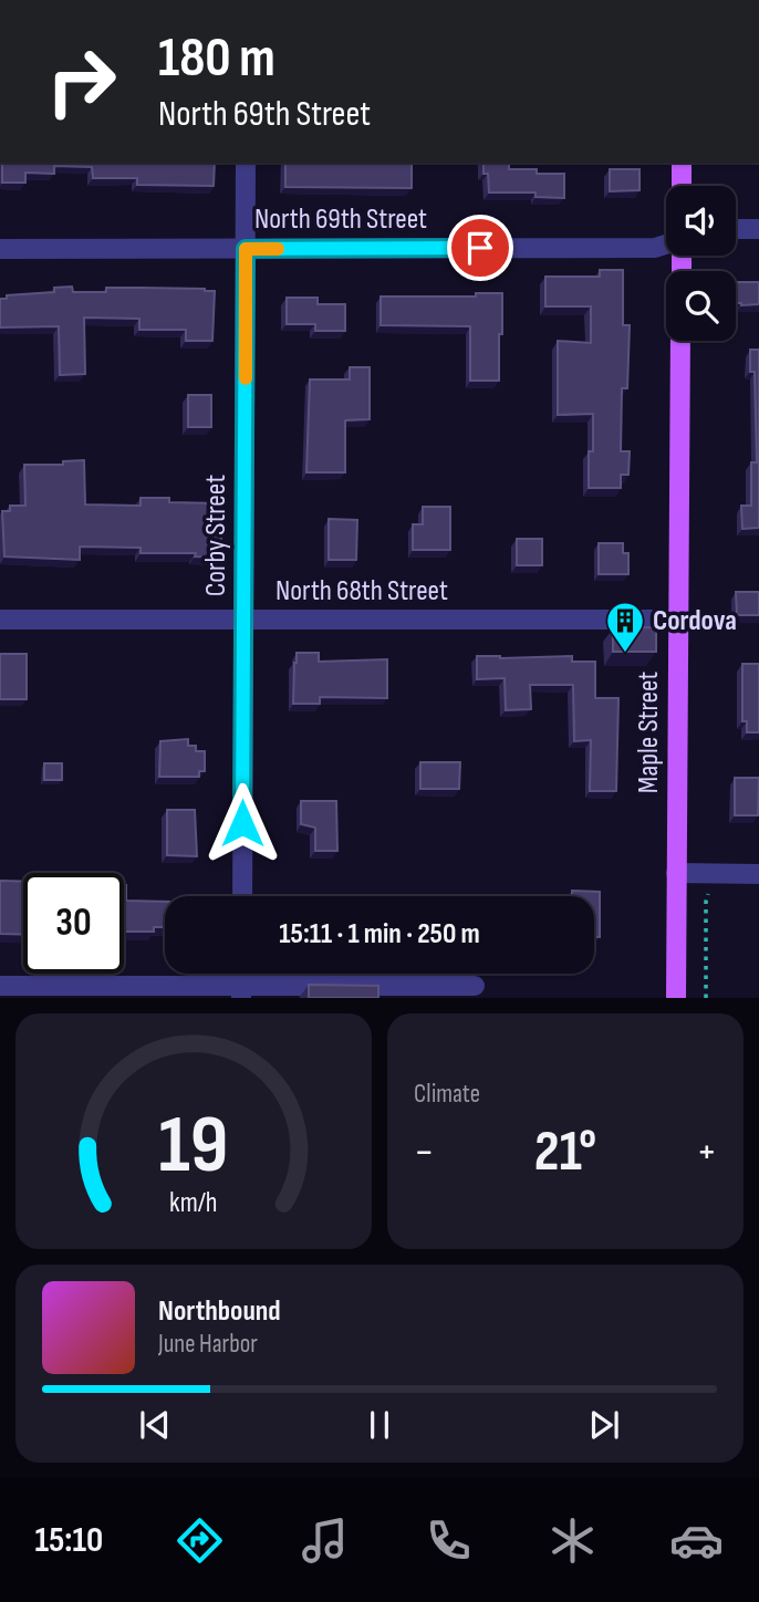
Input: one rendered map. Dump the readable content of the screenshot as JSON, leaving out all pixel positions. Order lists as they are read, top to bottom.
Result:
{
  "streets": {
    "main road": ["Maple Street"],
    "street": ["North 69th Street", "Corby Street", "North 68th Street"]
  },
  "crossings": [
    ["North 69th Street", "Corby Street"],
    ["Corby Street", "North 68th Street"],
    ["North 68th Street", "Maple Street"]
  ],
  "places": {
    "building": ["Cordova"]
  },
  "page": {
    "turn": ["180 m", "North 69th Street"],
    "limit": "30",
    "trip": "15:11 · 1 min · 250 m",
    "tile": "Climate",
    "heat": ["−", "21°", "+"],
    "song": ["Northbound", "June Harbor"],
    "tabs": "15:10",
    "gauge": ["19", "km/h"]
  }
}
